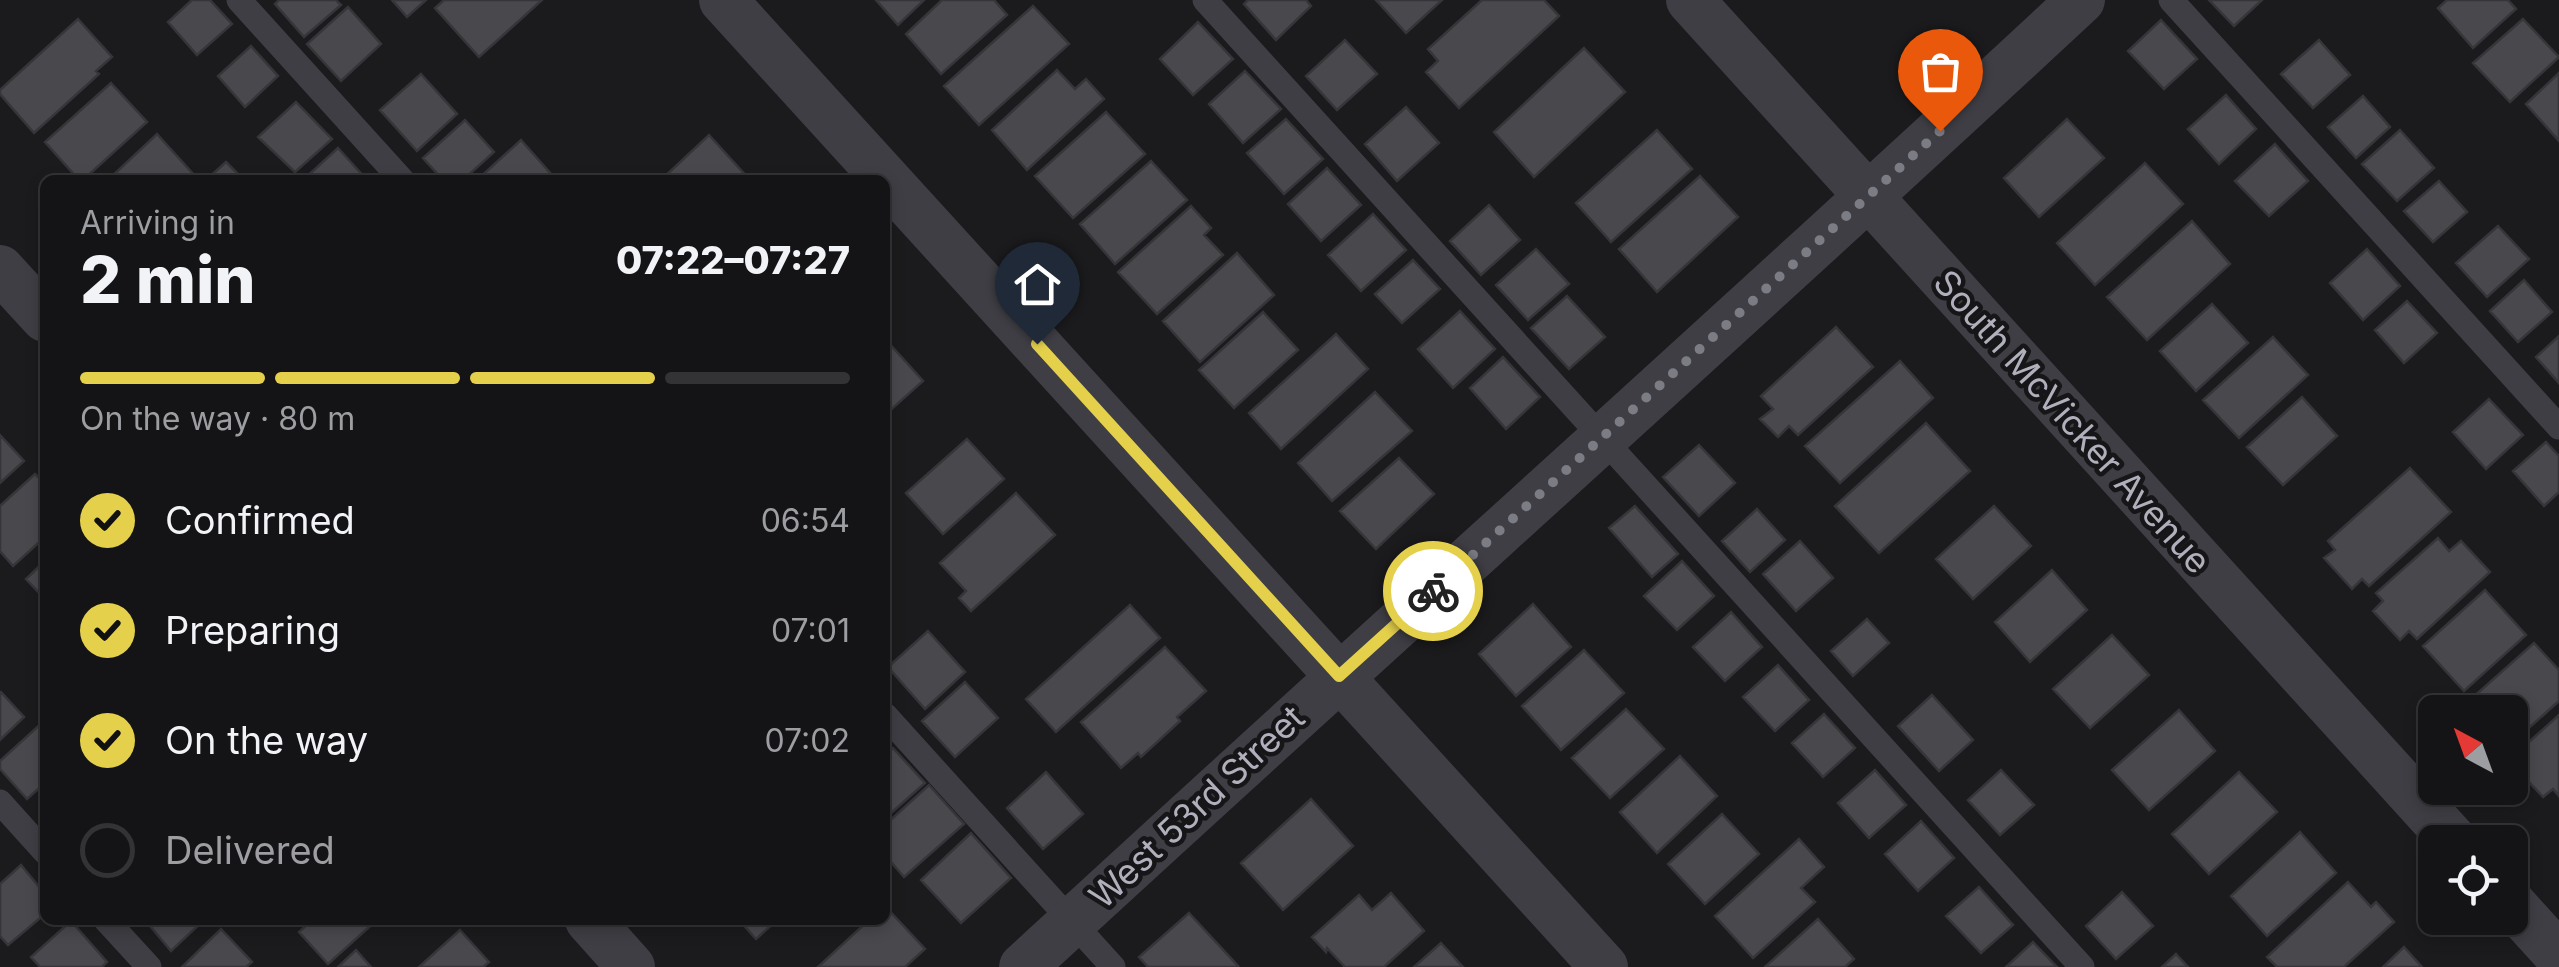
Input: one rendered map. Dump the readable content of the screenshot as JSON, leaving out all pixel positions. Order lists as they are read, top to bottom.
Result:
{
  "streets": {
    "street": ["South McVicker Avenue", "West 53rd Street"]
  },
  "crossings": [
    ["South McVicker Avenue", "West 53rd Street"]
  ],
  "north": "top left",
  "page": {
    "heading": ["2 min", "Arriving in", "07:22–07:27"],
    "bar": "On the way · 80 m",
    "list": [
      ["Confirmed", "06:54"],
      ["Preparing", "07:01"],
      ["On the way", "07:02"],
      "Delivered"
    ]
  }
}
